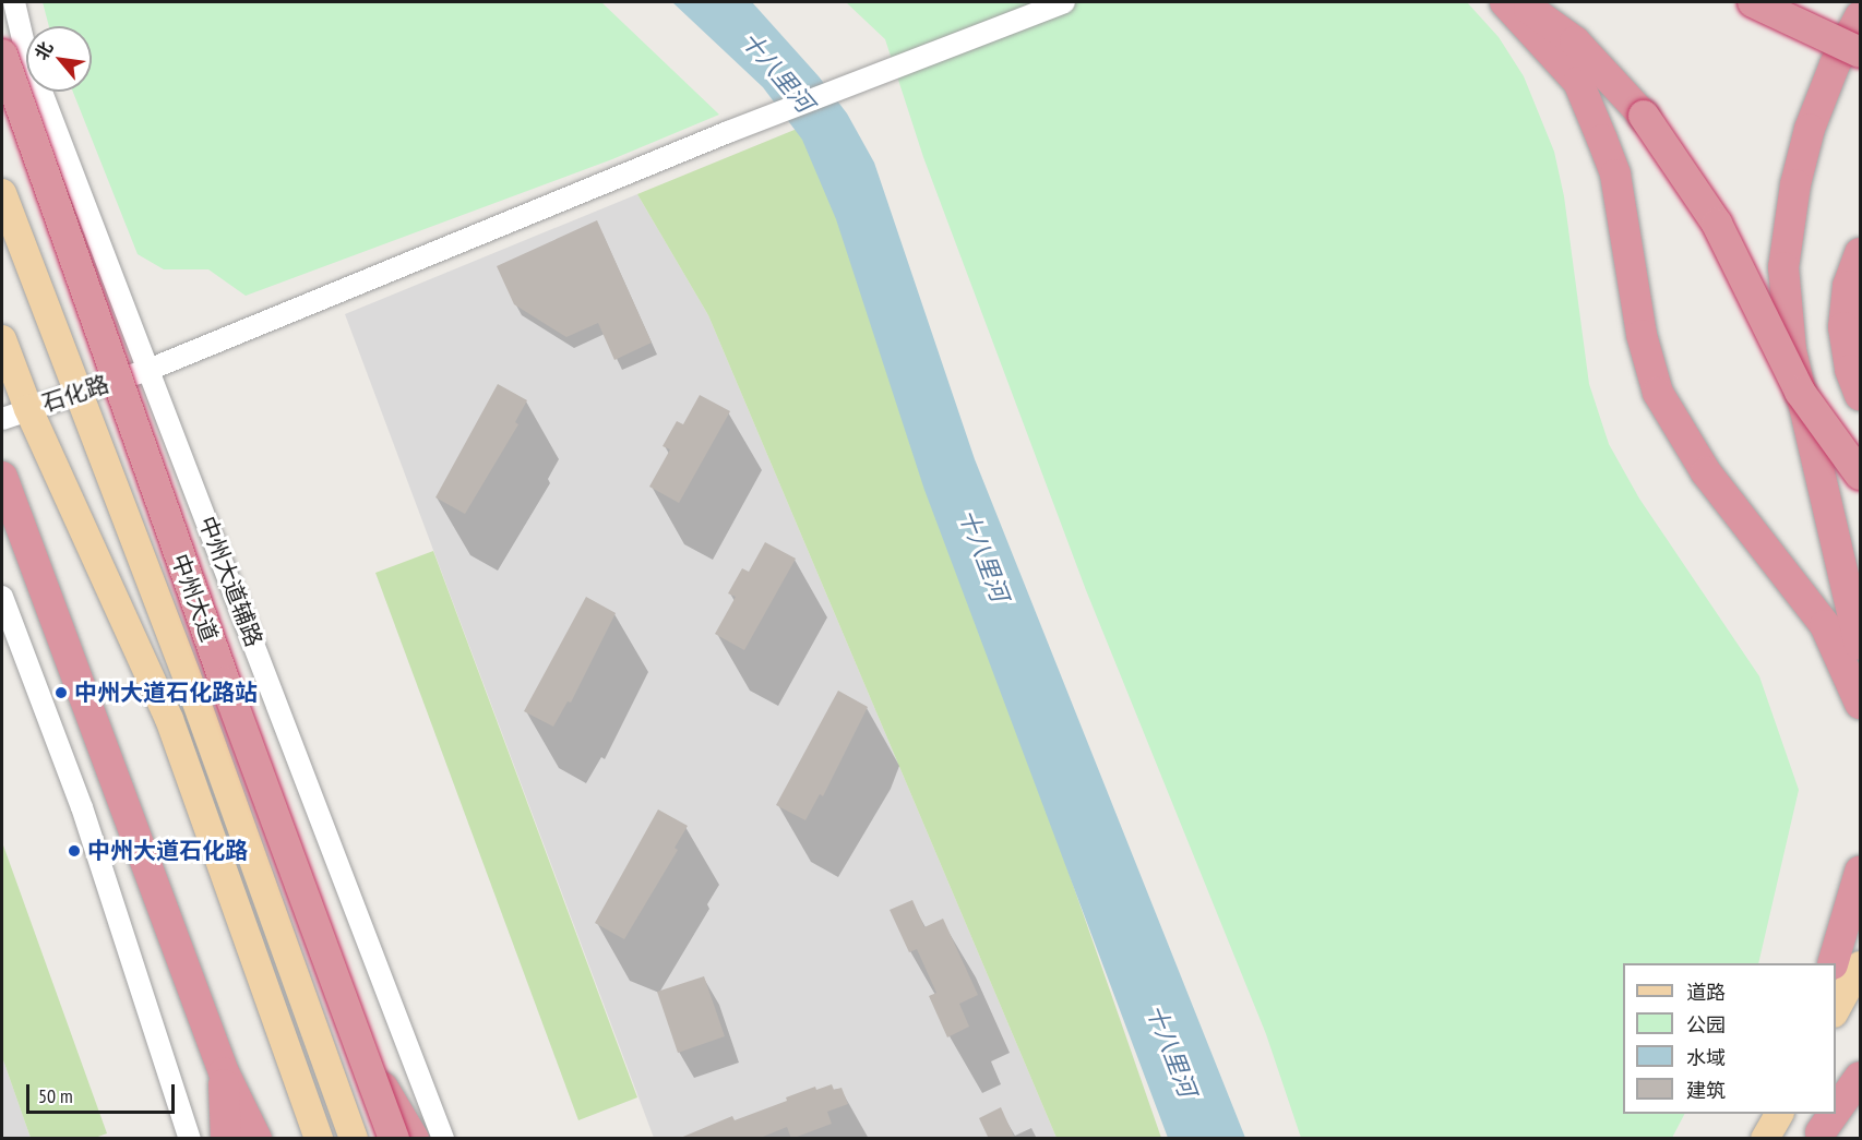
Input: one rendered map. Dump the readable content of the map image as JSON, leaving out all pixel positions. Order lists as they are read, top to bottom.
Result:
{
  "streets": {
    "highway": ["中州大道"],
    "street": ["石化路", "中州大道辅路"]
  },
  "crossings": [
    ["石化路", "中州大道辅路"],
    ["石化路", "中州大道"]
  ],
  "water": ["十八里河"],
  "places": ["中州大道石化路站", "中州大道石化路"],
  "legend": [
    "道路",
    "公园",
    "水域",
    "建筑"
  ],
  "scale_bar": "50 m",
  "north": "top left"
}
